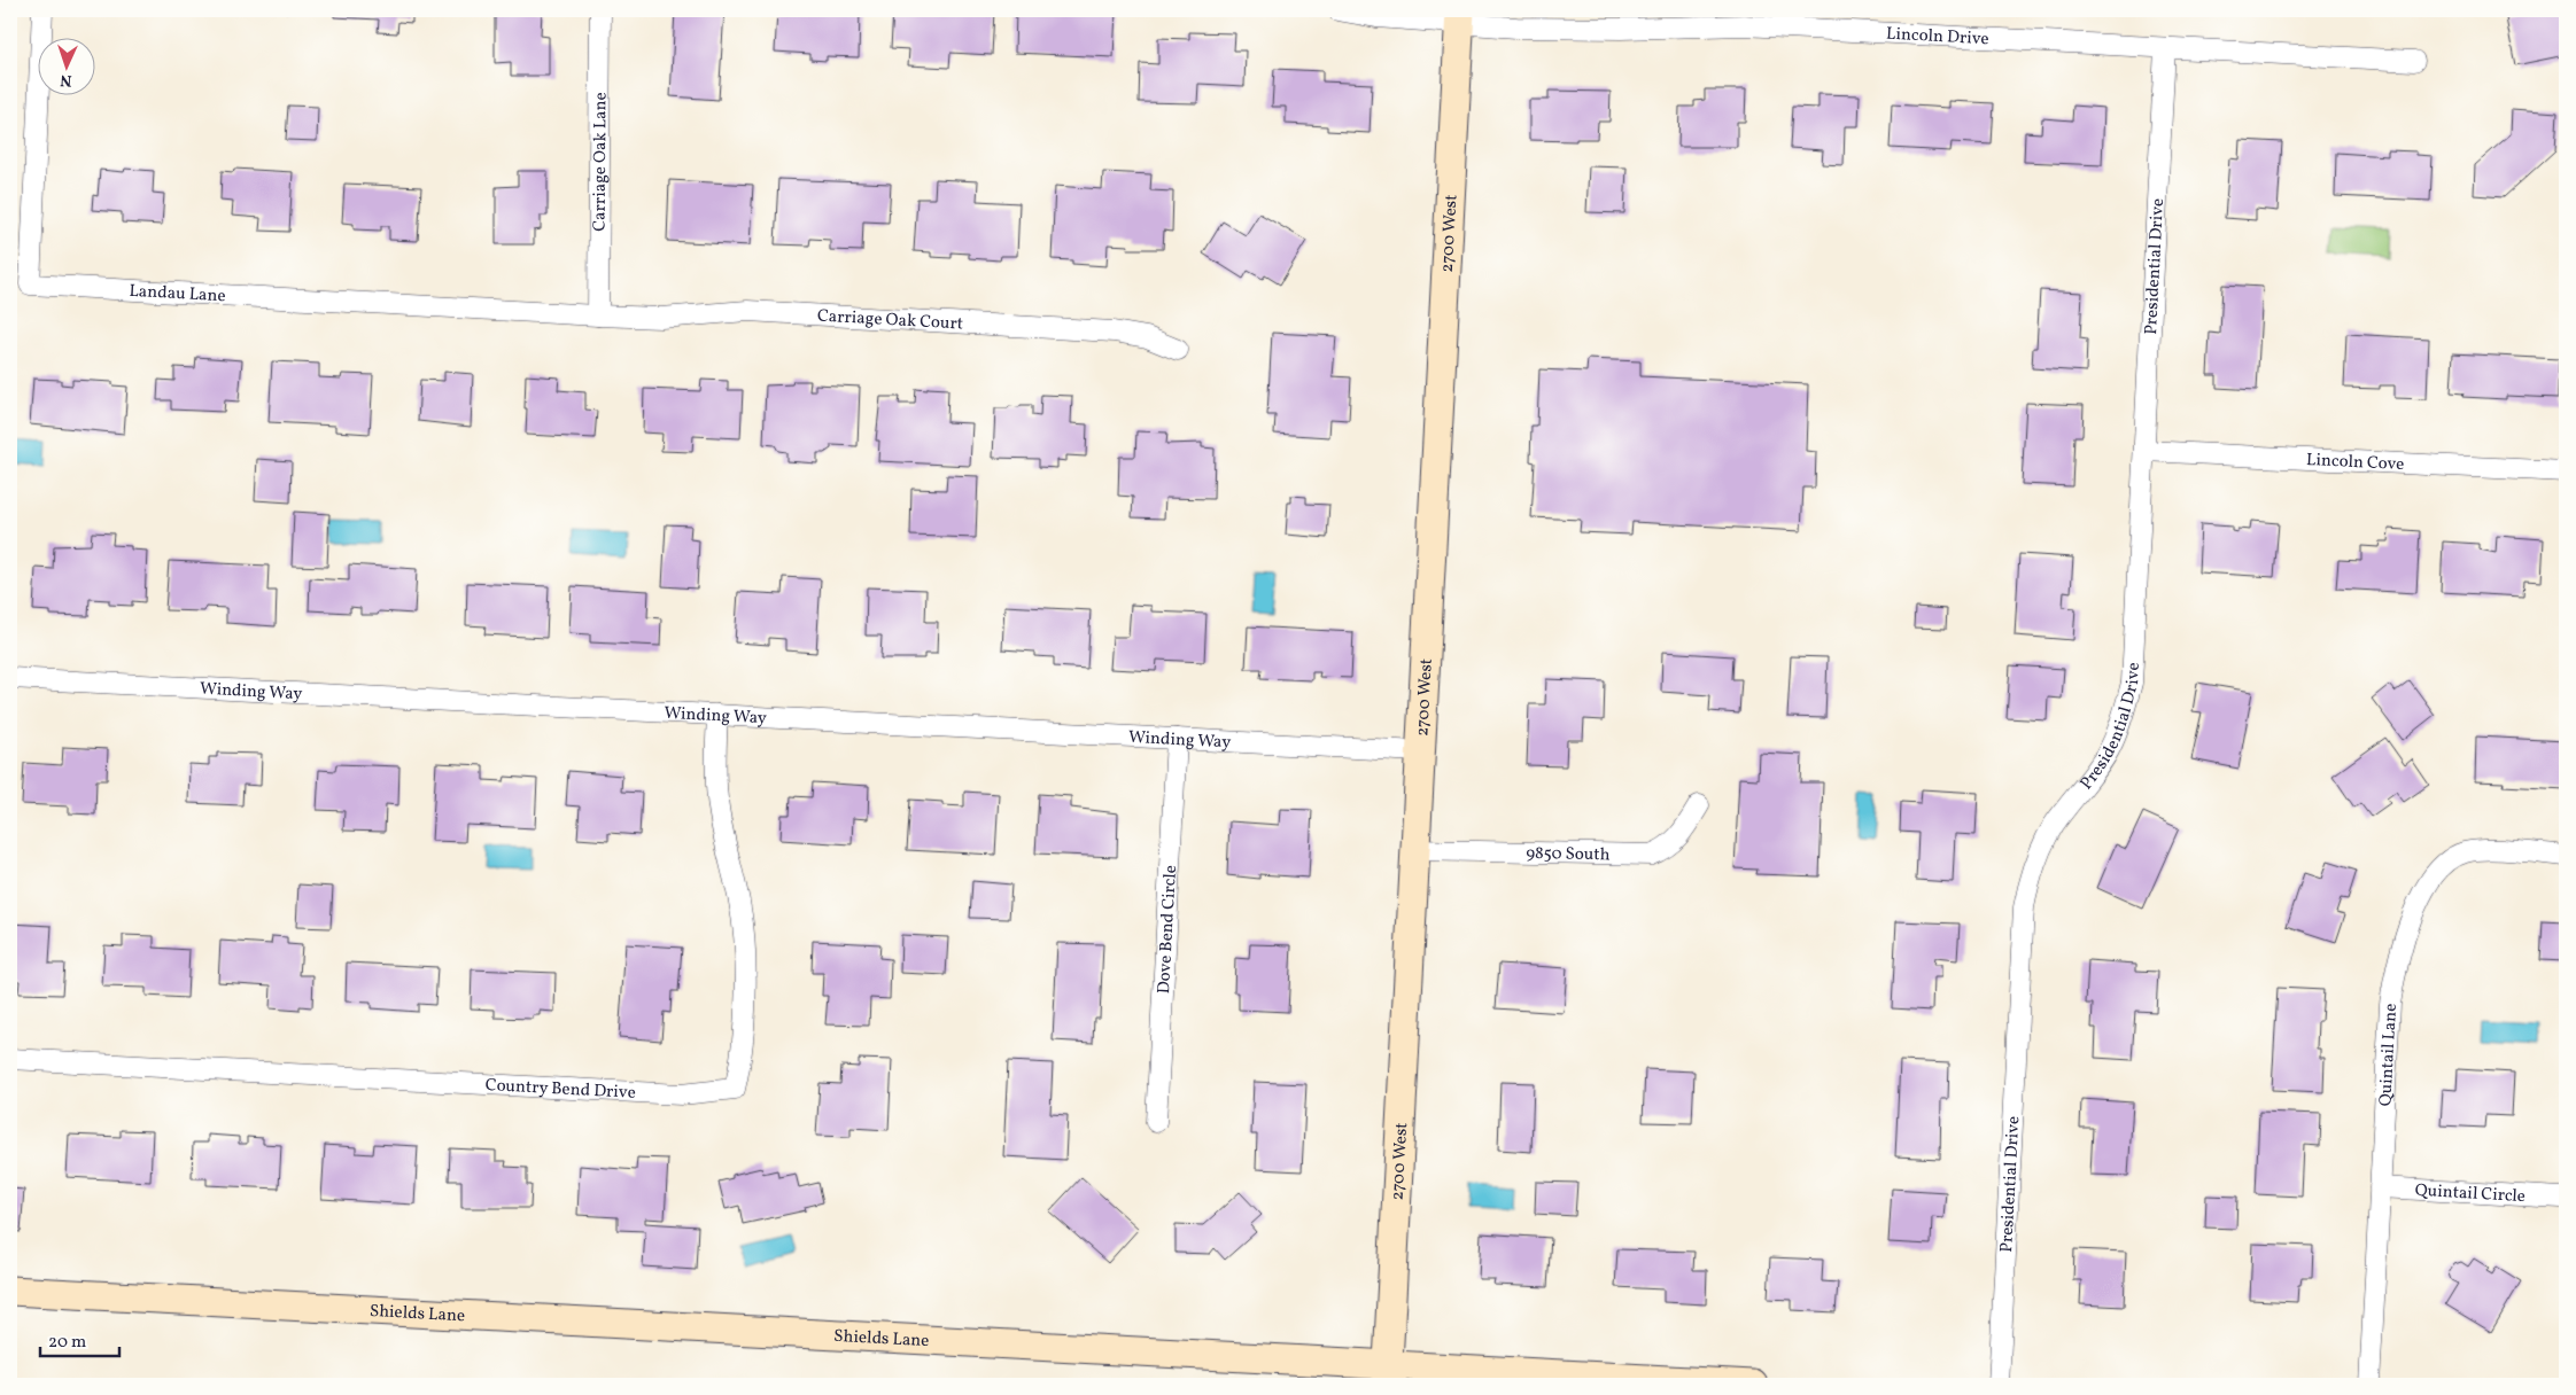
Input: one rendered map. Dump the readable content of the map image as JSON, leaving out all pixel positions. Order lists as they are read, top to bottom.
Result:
{
  "streets": {
    "main road": ["2700 West", "Shields Lane"],
    "street": [
      "Lincoln Drive",
      "Carriage Oak Lane",
      "Presidential Drive",
      "Landau Lane",
      "Carriage Oak Court",
      "Lincoln Cove",
      "Winding Way",
      "9850 South",
      "Dove Bend Circle",
      "Quintail Lane",
      "Country Bend Drive",
      "Quintail Circle"
    ]
  },
  "crossings": [
    ["Lincoln Drive", "2700 West"],
    ["Lincoln Drive", "Presidential Drive"],
    ["Carriage Oak Lane", "Landau Lane"],
    ["Carriage Oak Lane", "Carriage Oak Court"],
    ["2700 West", "Winding Way"],
    ["2700 West", "9850 South"],
    ["2700 West", "Shields Lane"],
    ["Presidential Drive", "Lincoln Cove"],
    ["Landau Lane", "Carriage Oak Court"],
    ["Winding Way", "Dove Bend Circle"],
    ["Winding Way", "Country Bend Drive"],
    ["Quintail Lane", "Quintail Circle"]
  ],
  "scale_bar": "20 m",
  "north": "bottom"
}
